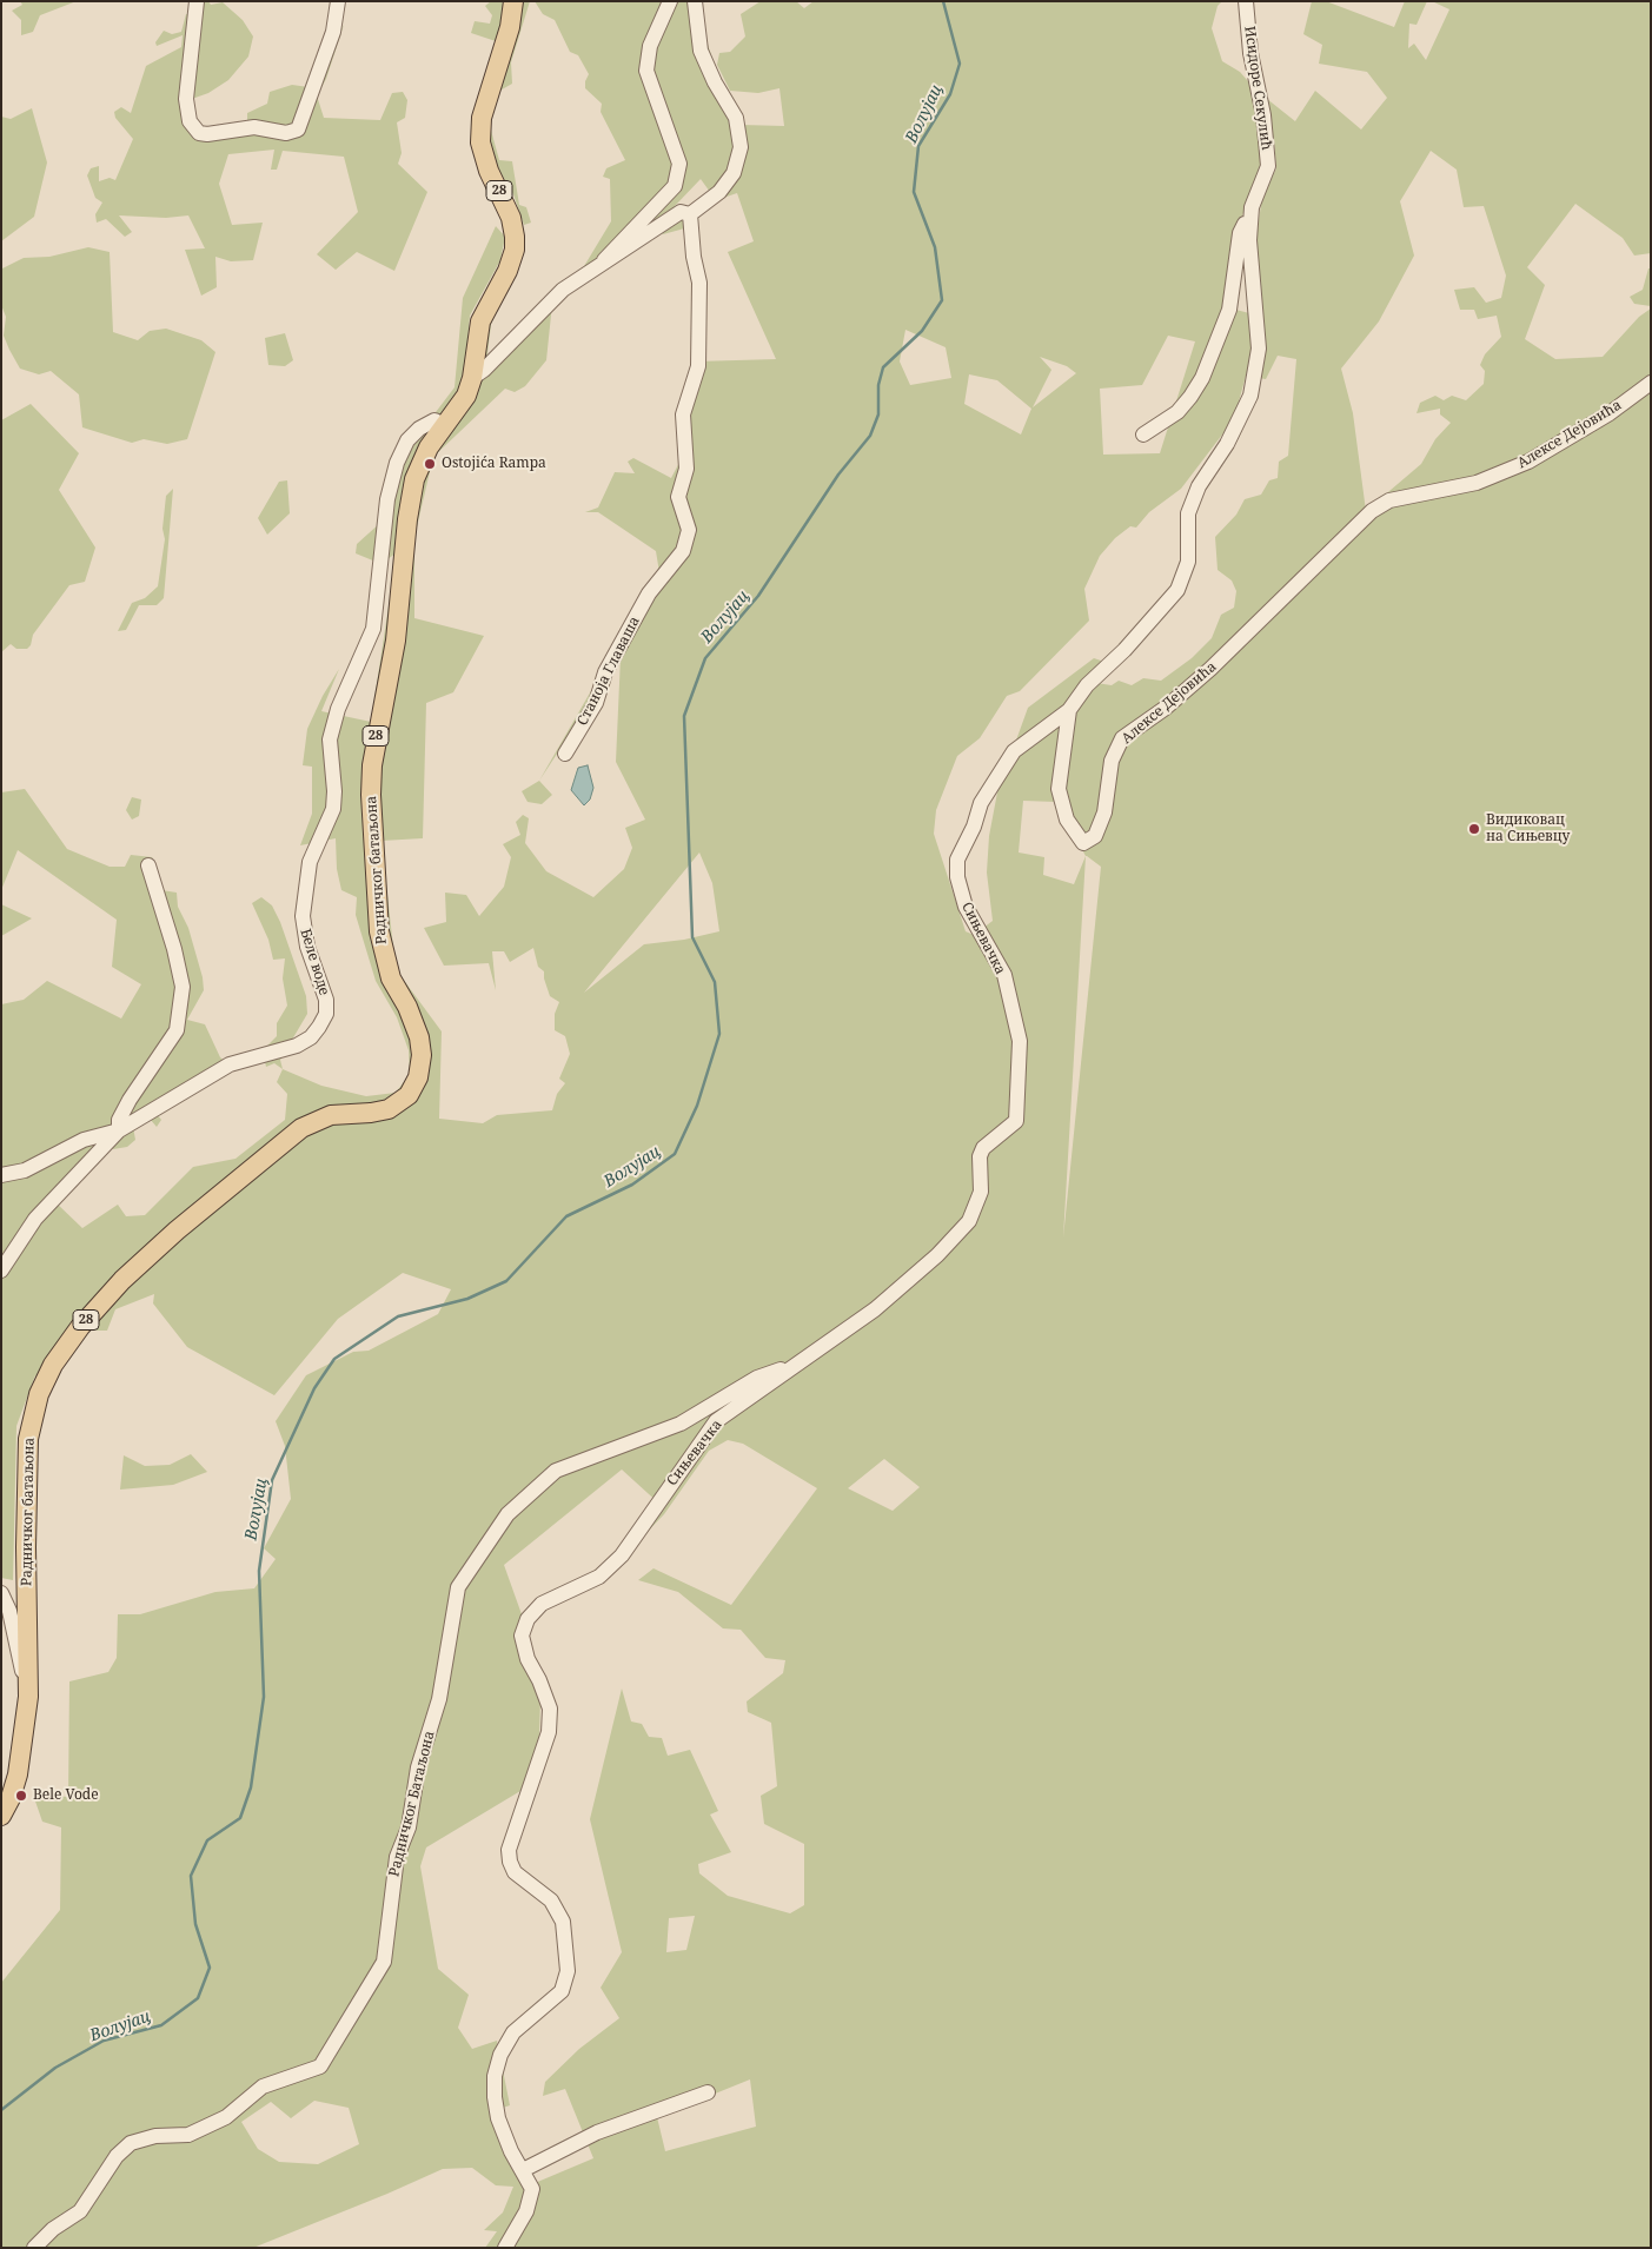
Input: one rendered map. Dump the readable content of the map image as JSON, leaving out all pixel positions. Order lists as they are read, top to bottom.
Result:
{
  "streets": {
    "main road": ["28", "Радничког батаљона"],
    "street": [
      "Исидоре Секулић",
      "Алексе Дејовића",
      "Станоја Главаша",
      "Сињевачка",
      "Беле воде",
      "Радничког Батаљона"
    ]
  },
  "crossings": [
    ["Исидоре Секулић", "Алексе Дејовића"],
    ["Алексе Дејовића", "Сињевачка"],
    ["Радничког батаљона", "Беле воде"],
    ["Сињевачка", "Радничког Батаљона"]
  ],
  "water": ["Волујац"],
  "places": ["Ostojića Rampa", "Видиковац на Сињевцу", "Bele Vode"]
}
